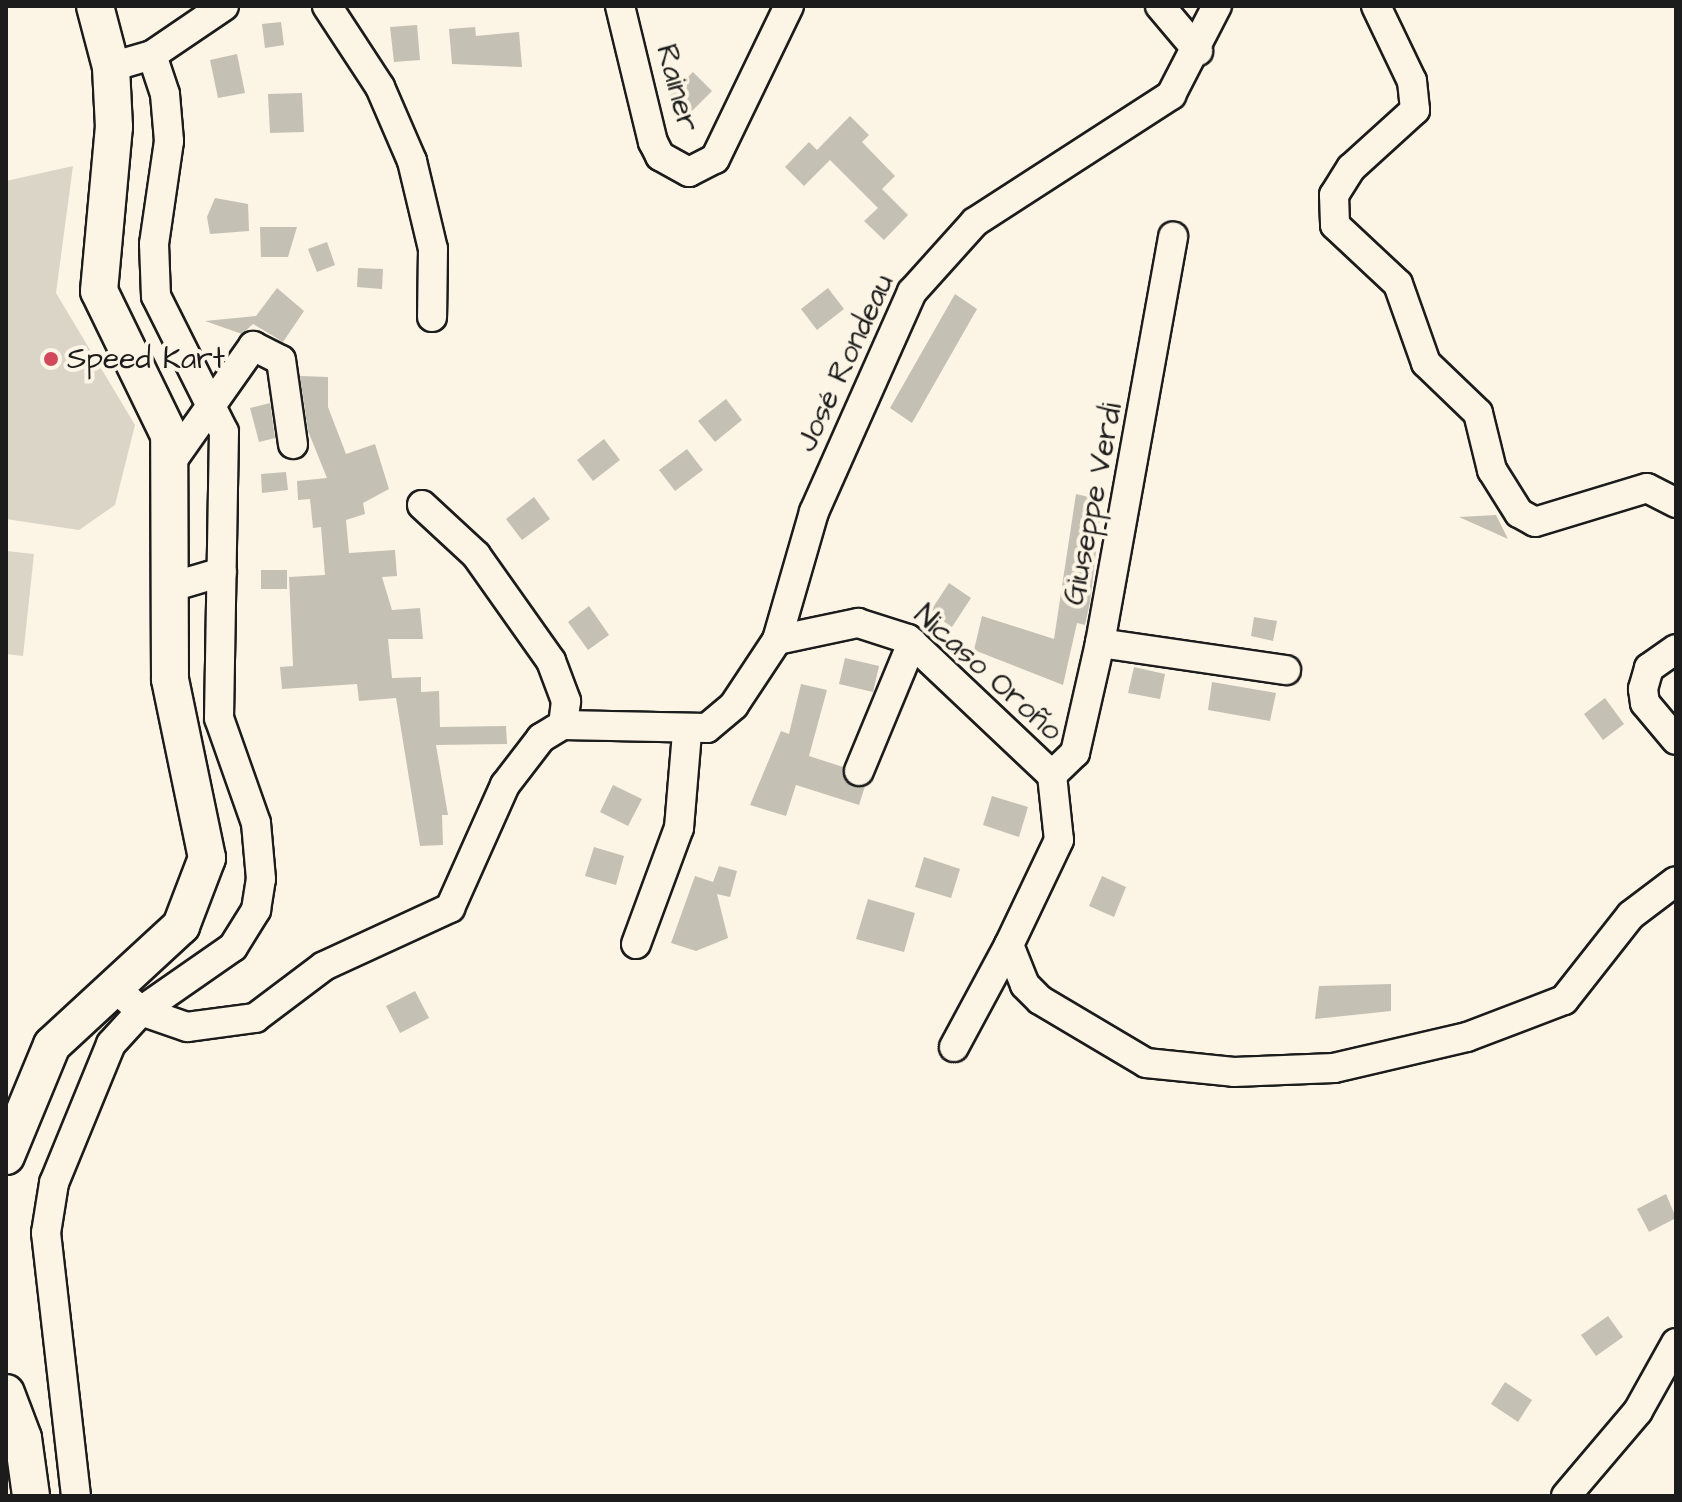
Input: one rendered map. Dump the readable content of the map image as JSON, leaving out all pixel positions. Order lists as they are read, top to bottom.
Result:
{
  "streets": {
    "street": [
      "Rainer",
      "José Rondeau",
      "Giuseppe Verdi",
      "Nicaso Oroño"
    ]
  },
  "crossings": [
    ["José Rondeau", "Nicaso Oroño"],
    ["Giuseppe Verdi", "Nicaso Oroño"]
  ],
  "places": ["Speed Kart"]
}
